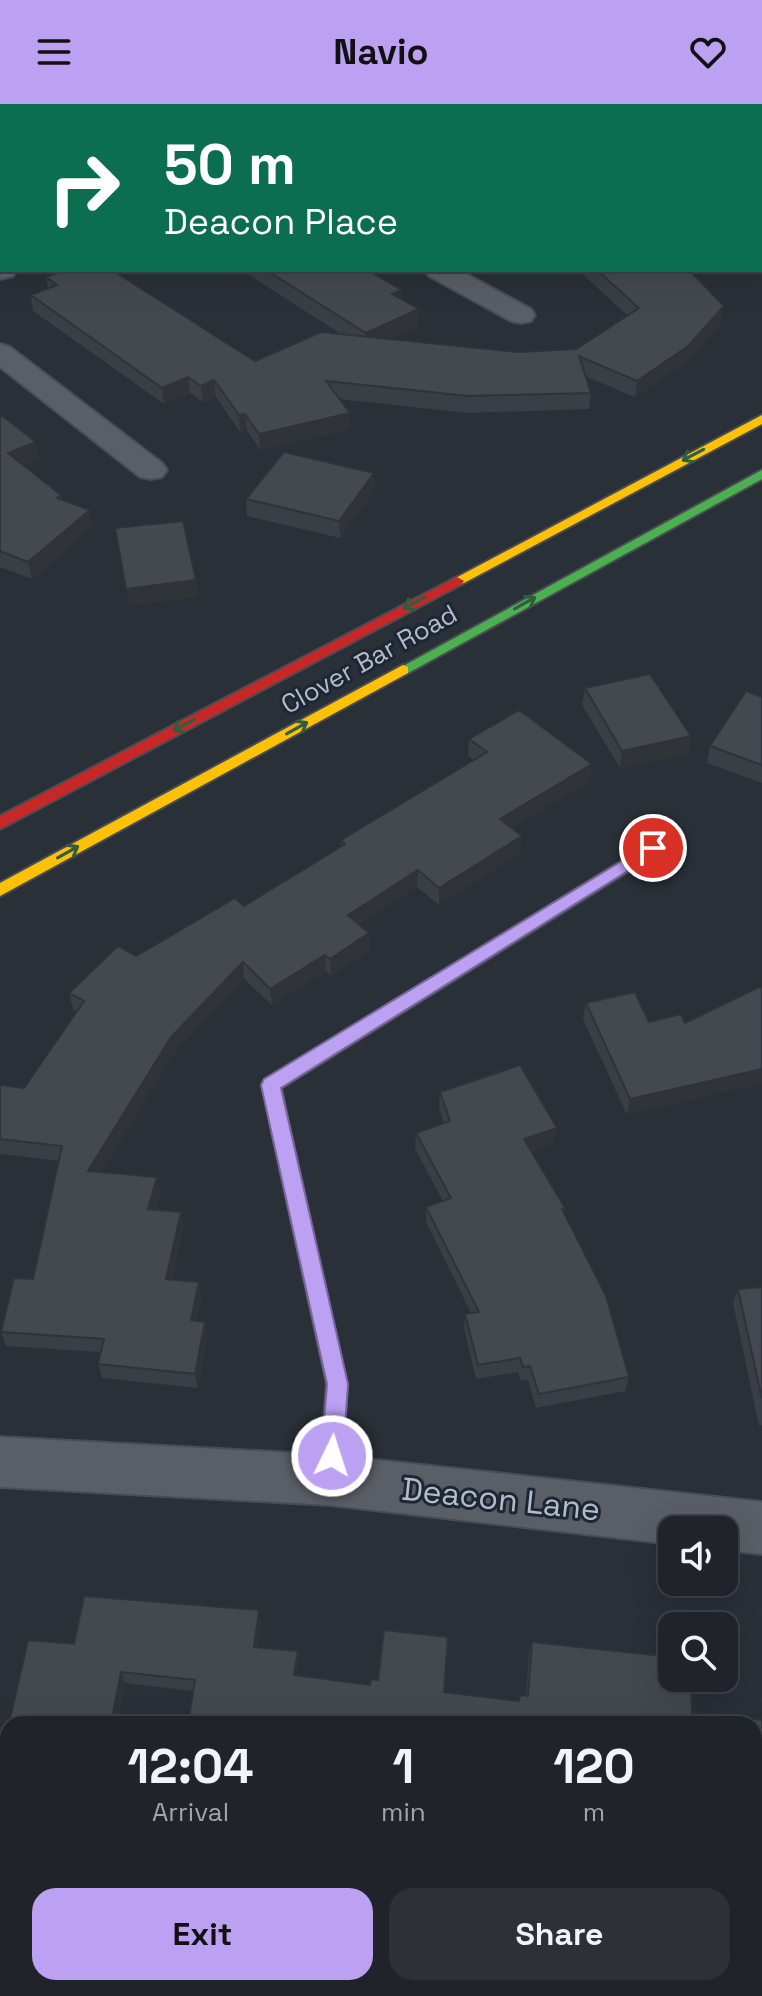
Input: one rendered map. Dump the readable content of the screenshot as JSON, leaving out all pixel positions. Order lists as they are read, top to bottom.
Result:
{
  "streets": {
    "main road": ["Clover Bar Road"],
    "street": ["Deacon Lane"]
  },
  "page": {
    "header": "Navio",
    "turn": ["50 m", "Deacon Place"],
    "eta": [
      "12:04",
      "Arrival",
      "1",
      "min",
      "120",
      "m"
    ],
    "buttons": ["Exit", "Share"]
  }
}
